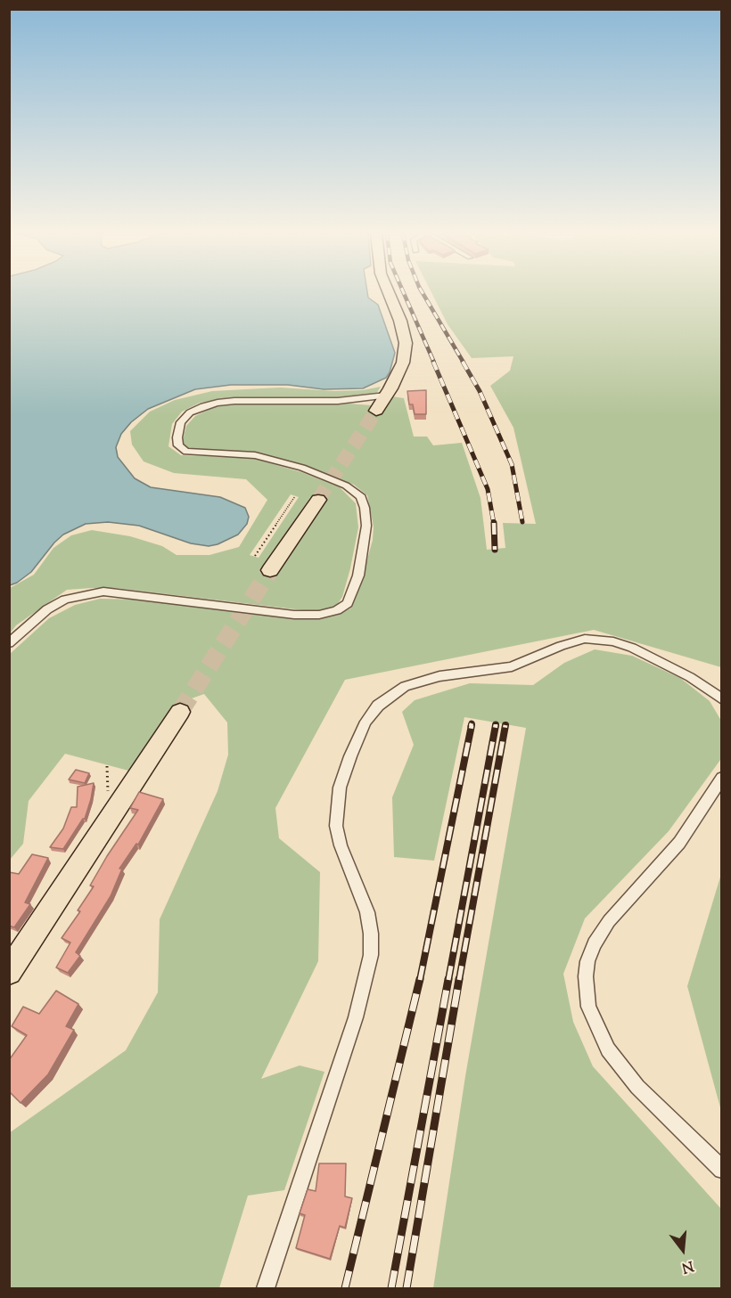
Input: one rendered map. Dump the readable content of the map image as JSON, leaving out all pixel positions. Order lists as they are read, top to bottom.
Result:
{
  "north": "bottom"
}
